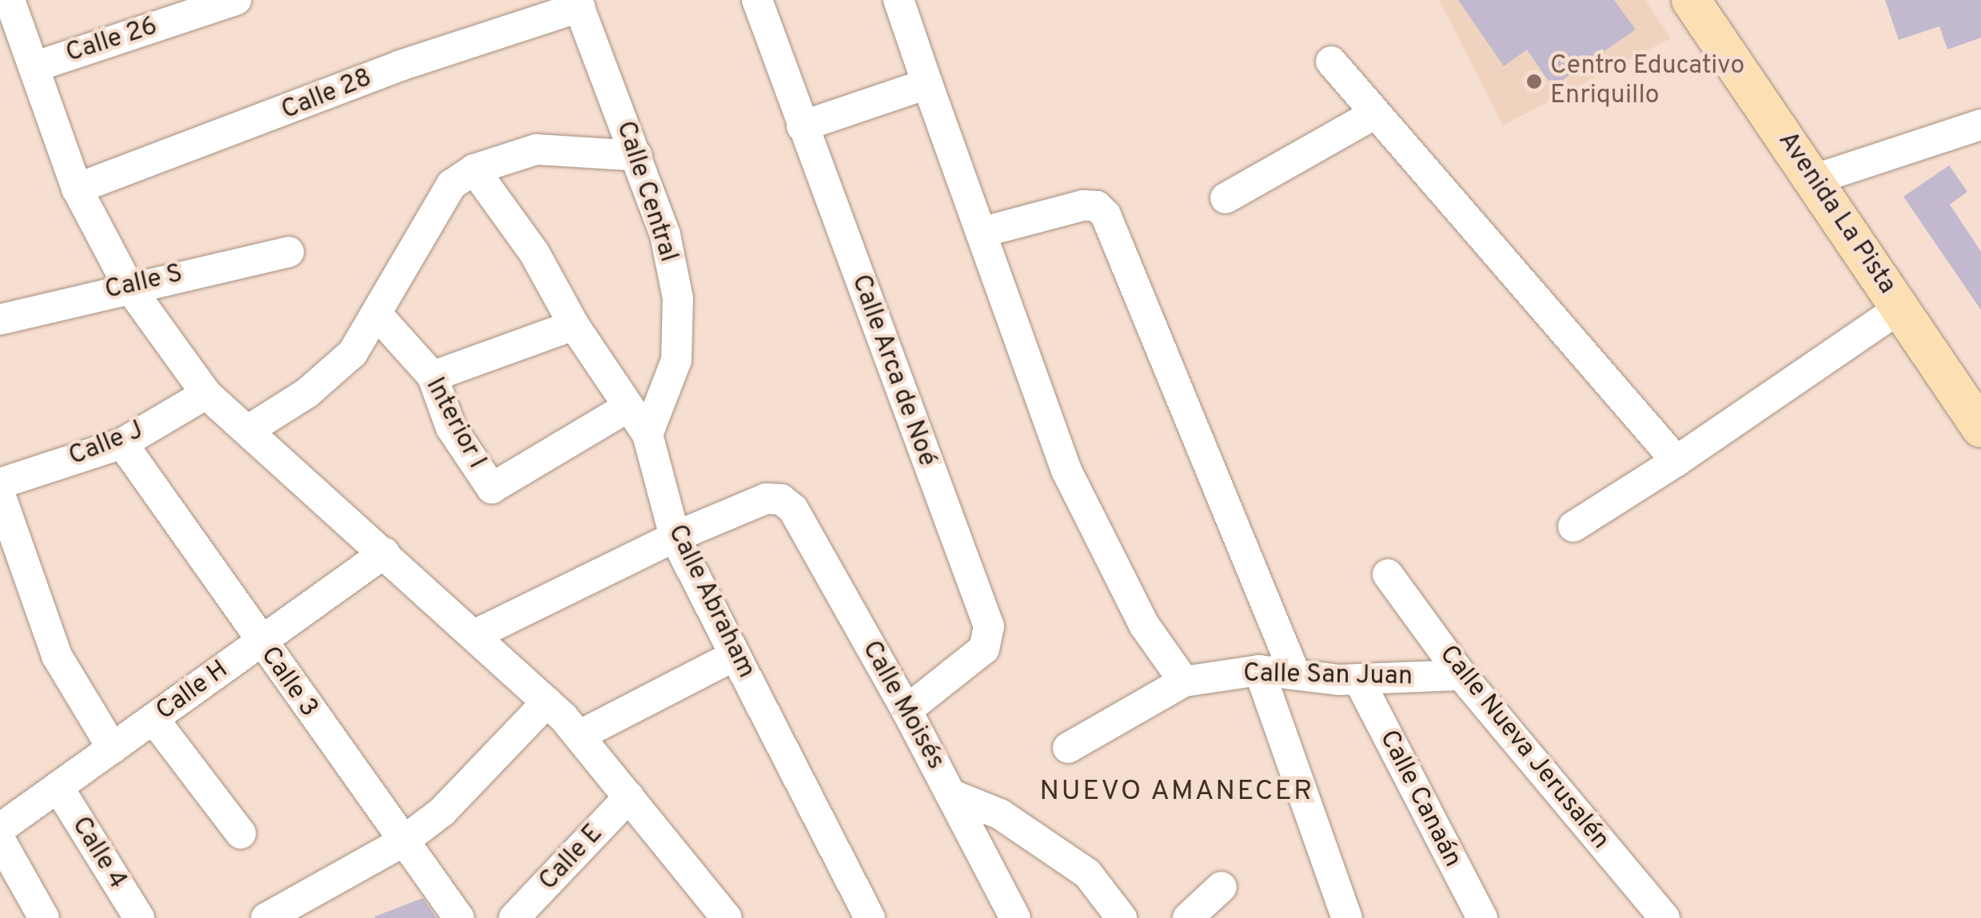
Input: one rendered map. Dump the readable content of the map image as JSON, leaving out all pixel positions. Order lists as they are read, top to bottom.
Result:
{
  "streets": {
    "main road": ["Avenida La Pista"],
    "street": [
      "Calle 26",
      "Calle 28",
      "Calle Central",
      "Calle S",
      "Calle Arca de Noé",
      "Interior I",
      "Calle J",
      "Calle Abraham",
      "Calle San Juan",
      "Calle 3",
      "Calle H",
      "Calle Moisés",
      "Calle Nueva Jerusalén",
      "Calle Canaán",
      "Calle 4",
      "Calle E"
    ]
  },
  "crossings": [
    ["Calle 28", "Calle Central"],
    ["Calle Central", "Calle Abraham"],
    ["Calle Arca de Noé", "Calle Moisés"],
    ["Interior I", "Calle Abraham"],
    ["Calle J", "Calle 3"],
    ["Calle Abraham", "Calle Moisés"],
    ["Calle San Juan", "Calle Nueva Jerusalén"],
    ["Calle San Juan", "Calle Canaán"],
    ["Calle 3", "Calle H"],
    ["Calle H", "Calle 4"]
  ],
  "districts": ["NUEVO AMANECER"],
  "places": ["Centro Educativo Enriquillo"]
}
